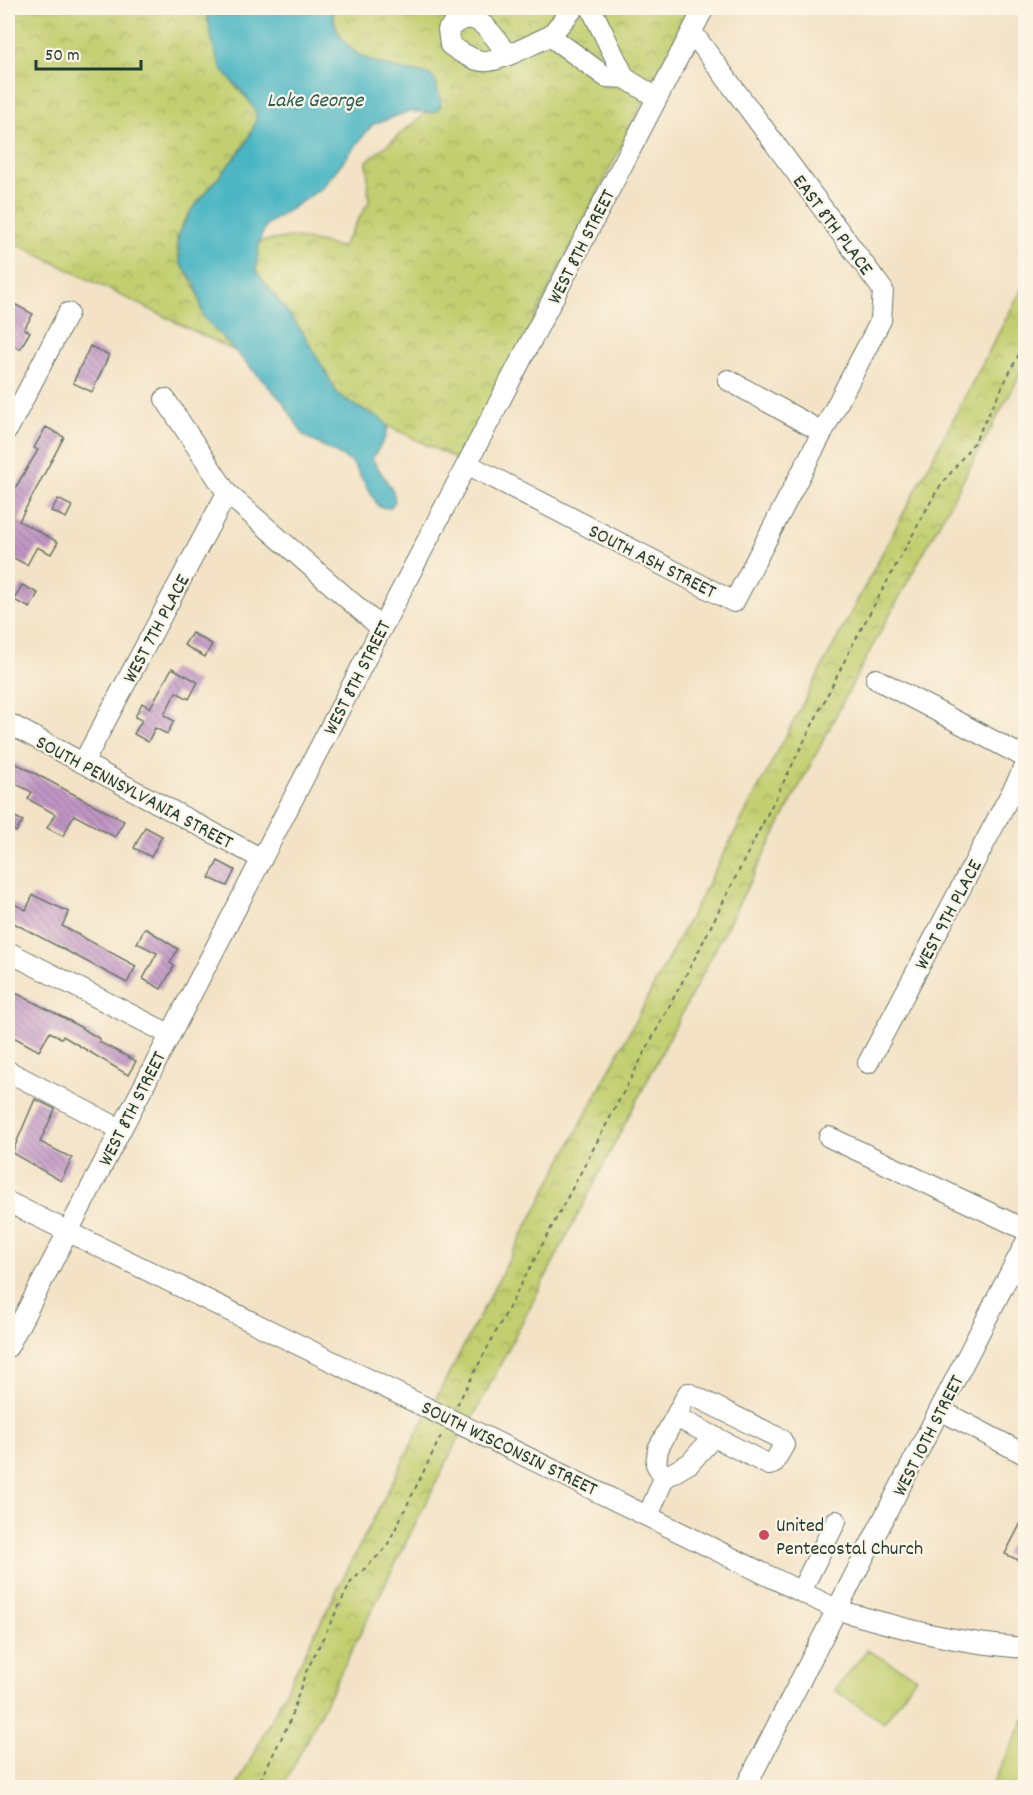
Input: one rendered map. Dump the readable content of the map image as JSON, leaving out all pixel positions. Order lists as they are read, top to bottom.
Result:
{
  "streets": {
    "street": [
      "EAST 8TH PLACE",
      "WEST 8TH STREET",
      "SOUTH ASH STREET",
      "WEST 7TH PLACE",
      "SOUTH PENNSYLVANIA STREET",
      "WEST 9TH PLACE",
      "WEST 10TH STREET",
      "SOUTH WISCONSIN STREET"
    ]
  },
  "crossings": [
    ["EAST 8TH PLACE", "WEST 8TH STREET"],
    ["EAST 8TH PLACE", "SOUTH ASH STREET"],
    ["WEST 8TH STREET", "SOUTH ASH STREET"],
    ["WEST 8TH STREET", "SOUTH PENNSYLVANIA STREET"],
    ["WEST 8TH STREET", "SOUTH WISCONSIN STREET"],
    ["WEST 7TH PLACE", "SOUTH PENNSYLVANIA STREET"],
    ["WEST 10TH STREET", "SOUTH WISCONSIN STREET"]
  ],
  "water": ["Lake George"],
  "places": ["United Pentecostal Church"],
  "scale_bar": "50 m"
}
